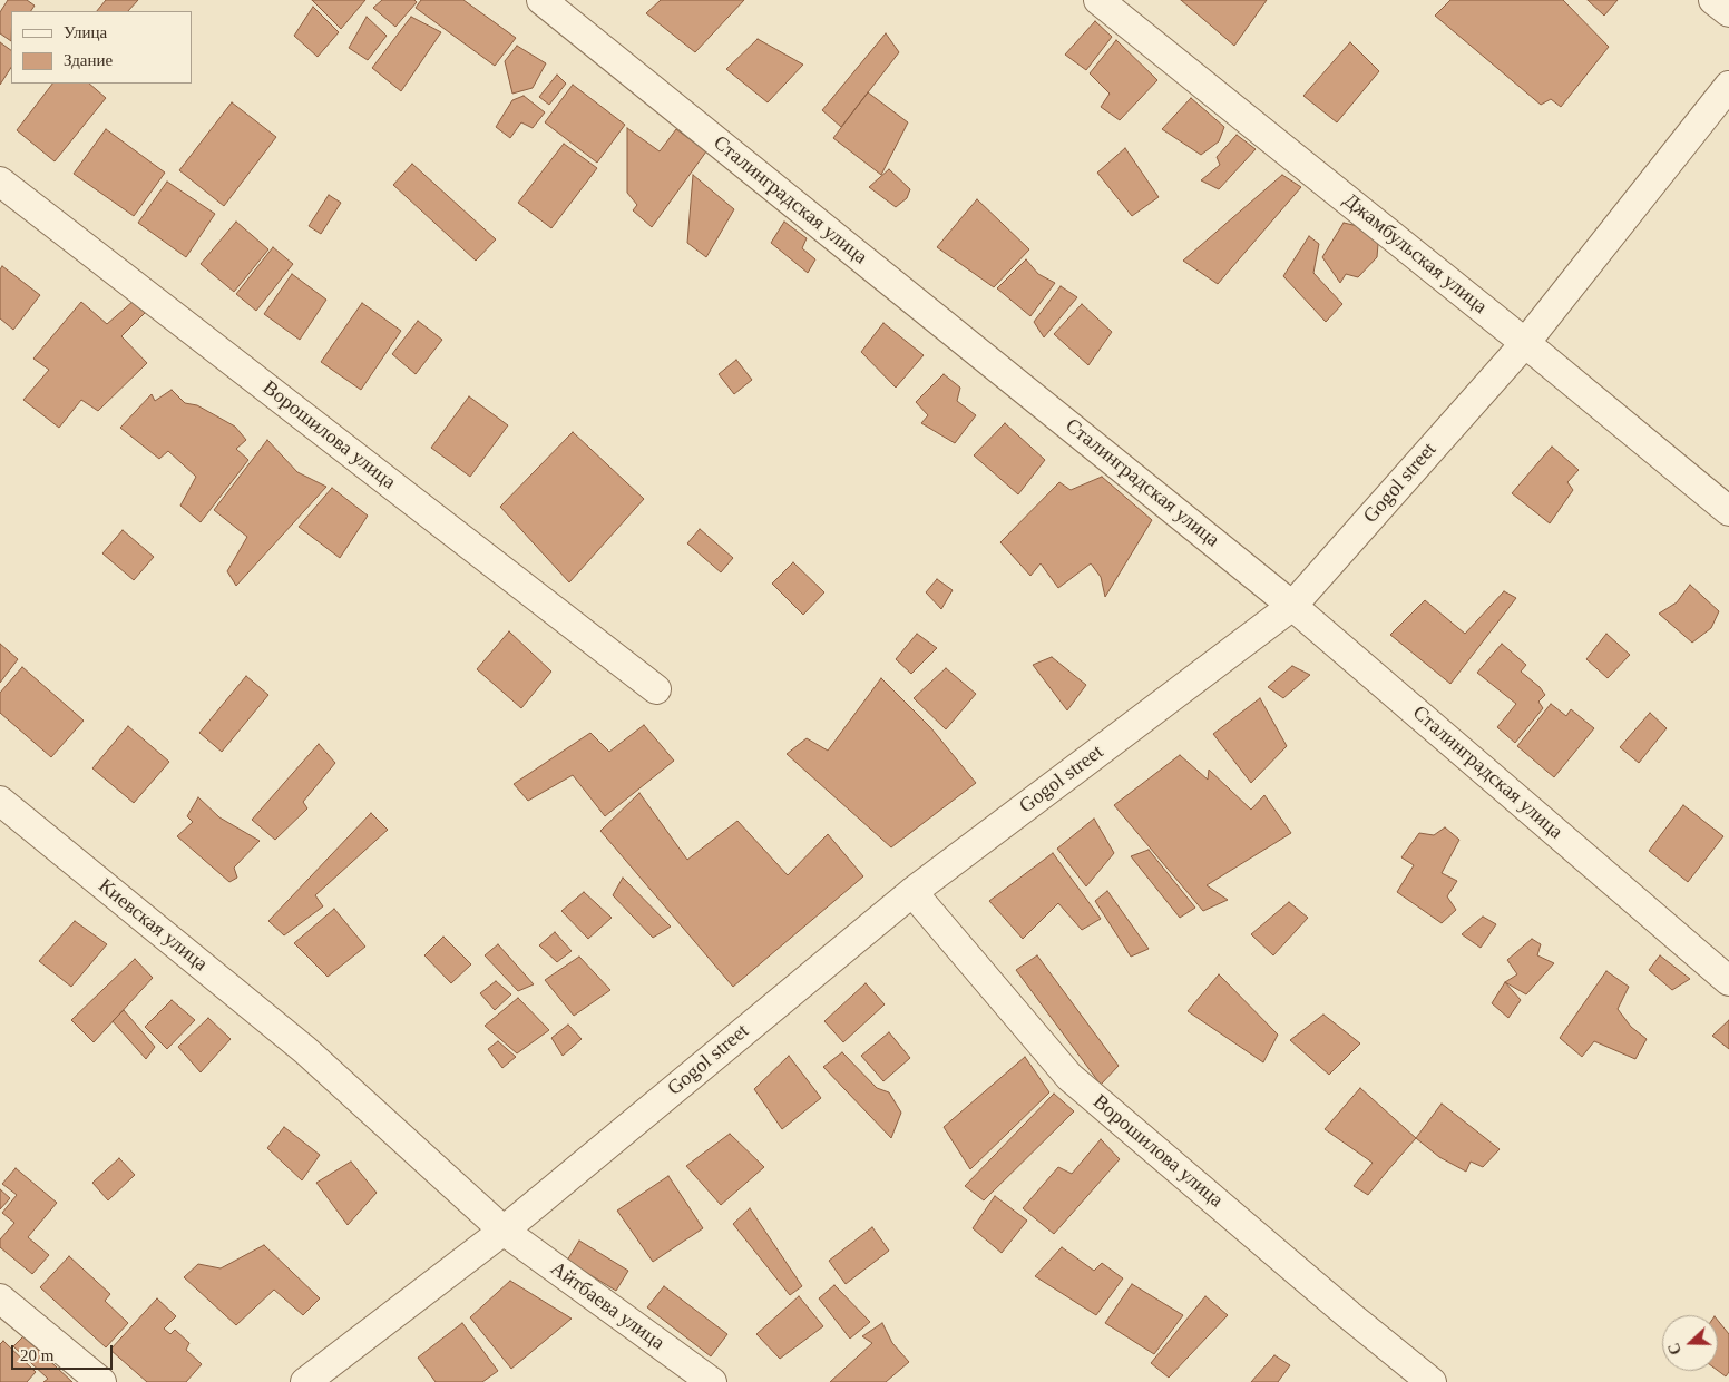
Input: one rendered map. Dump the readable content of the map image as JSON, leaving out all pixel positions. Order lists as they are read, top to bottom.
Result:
{
  "streets": {
    "street": [
      "Сталинградская улица",
      "Джамбульская улица",
      "Ворошилова улица",
      "Gogol street",
      "Киевская улица",
      "Айтбаева улица"
    ]
  },
  "crossings": [
    ["Сталинградская улица", "Gogol street"],
    ["Джамбульская улица", "Gogol street"],
    ["Ворошилова улица", "Gogol street"],
    ["Gogol street", "Киевская улица"],
    ["Gogol street", "Айтбаева улица"],
    ["Киевская улица", "Айтбаева улица"]
  ],
  "legend": ["Улица", "Здание"],
  "scale_bar": "20 m",
  "north": "left"
}
